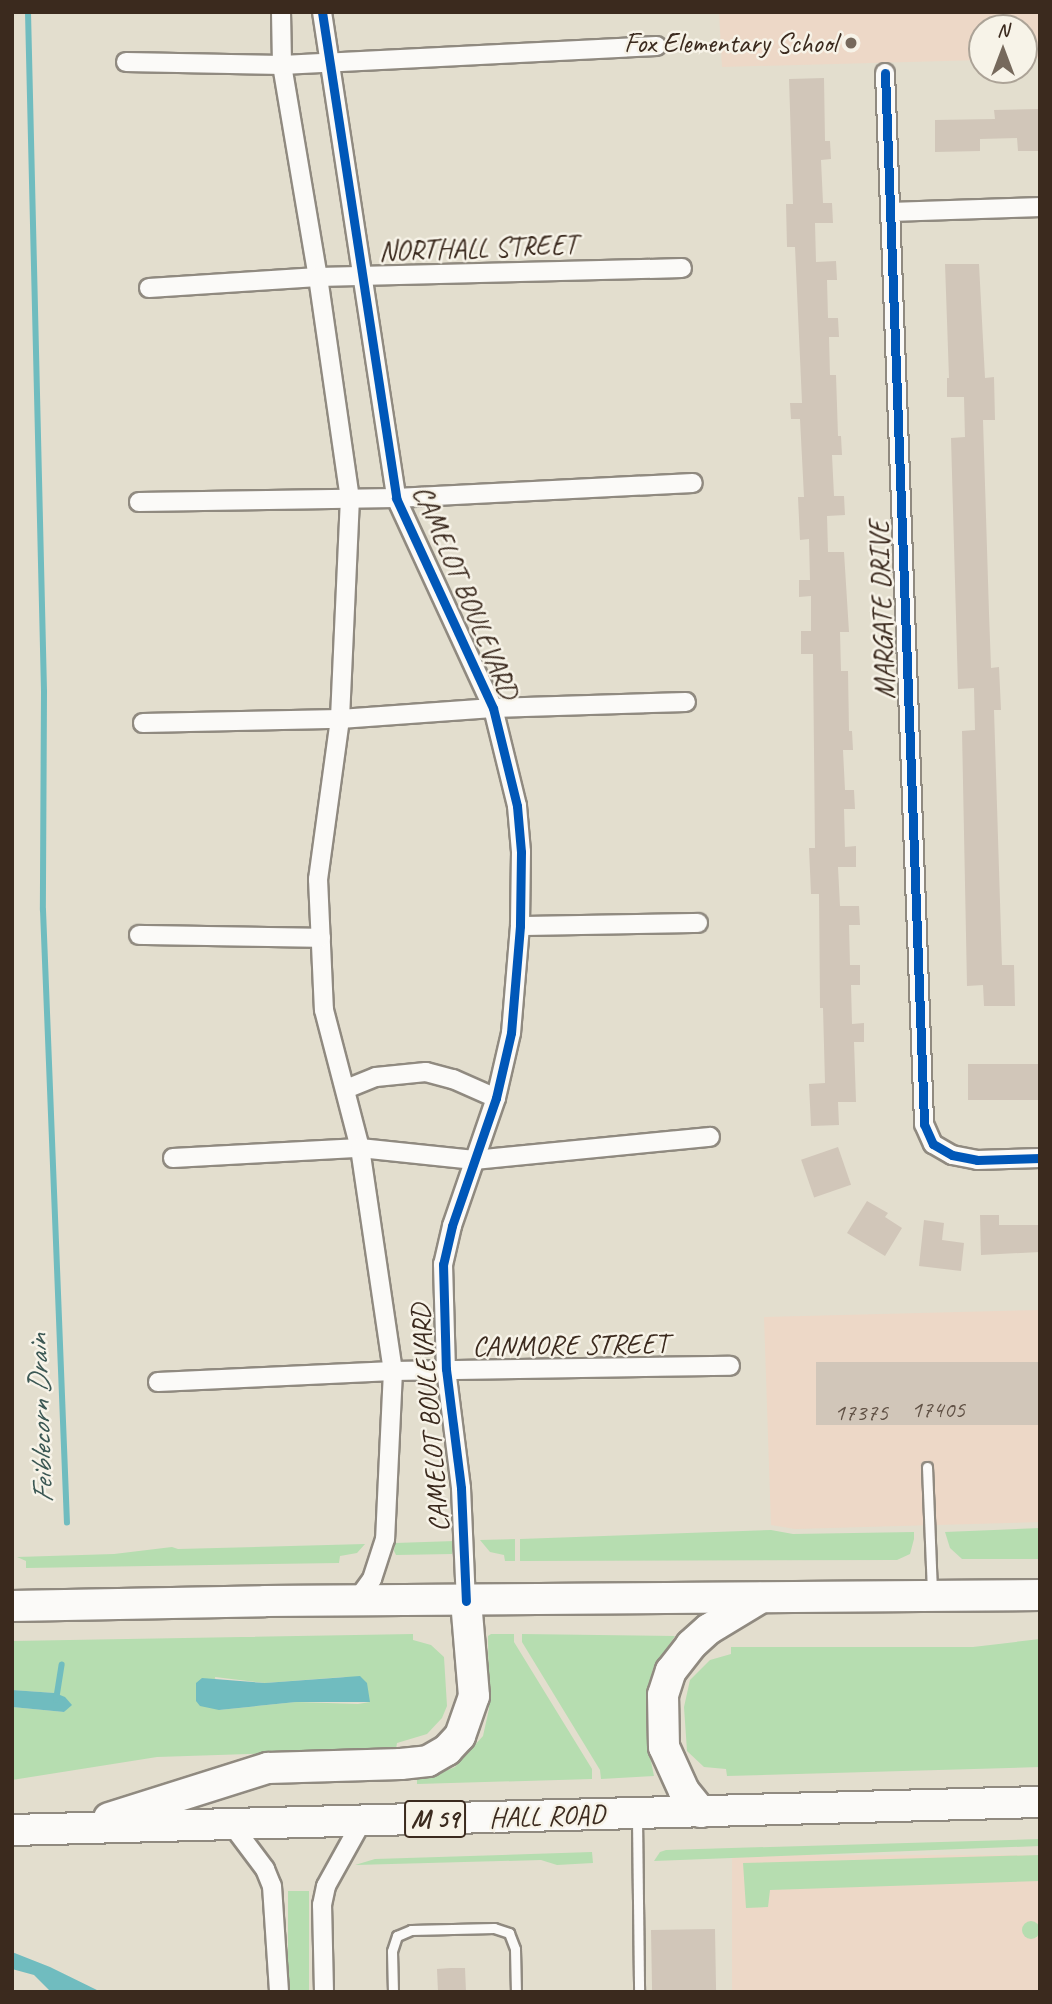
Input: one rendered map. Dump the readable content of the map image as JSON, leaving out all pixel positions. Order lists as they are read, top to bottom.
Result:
{
  "streets": {
    "highway": ["HALL ROAD", "M 59"],
    "street": [
      "NORTHALL STREET",
      "CAMELOT BOULEVARD",
      "MARGATE DRIVE",
      "CANMORE STREET"
    ]
  },
  "crossings": [
    ["NORTHALL STREET", "CAMELOT BOULEVARD"],
    ["CAMELOT BOULEVARD", "CANMORE STREET"]
  ],
  "water": ["Feiblecorn Drain"],
  "places": ["Fox Elementary School"],
  "house_numbers": ["17405", "17375"],
  "north": "top"
}
